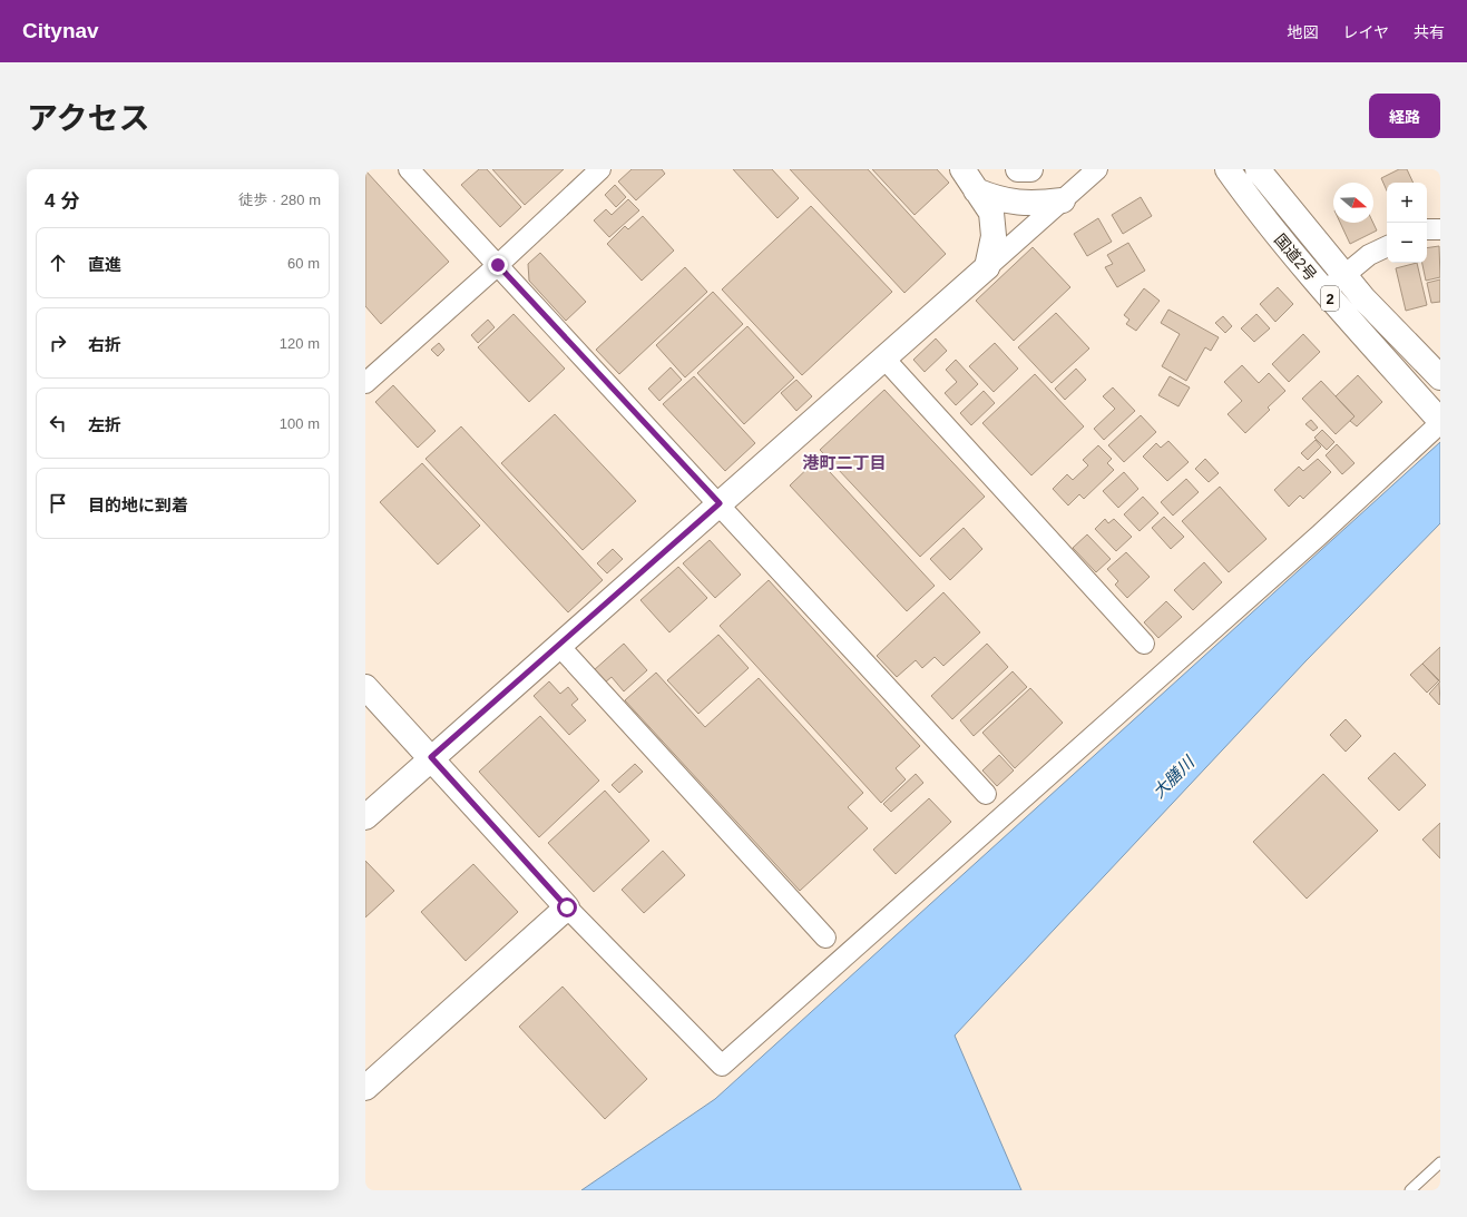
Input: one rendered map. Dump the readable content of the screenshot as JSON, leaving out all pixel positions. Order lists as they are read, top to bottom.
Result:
{
  "streets": {
    "main road": ["国道2号", "2"]
  },
  "districts": ["港町二丁目"],
  "water": ["大膳川"],
  "north": "right",
  "page": {
    "header": "Citynav",
    "nav": ["地図", "レイヤ", "共有"],
    "title": "アクセス",
    "buttons": "経路",
    "heading": ["4 分", "徒歩 · 280 m"],
    "map_buttons": ["+", "−"],
    "list": [
      ["直進", "60 m"],
      ["右折", "120 m"],
      ["左折", "100 m"],
      "目的地に到着"
    ]
  }
}
